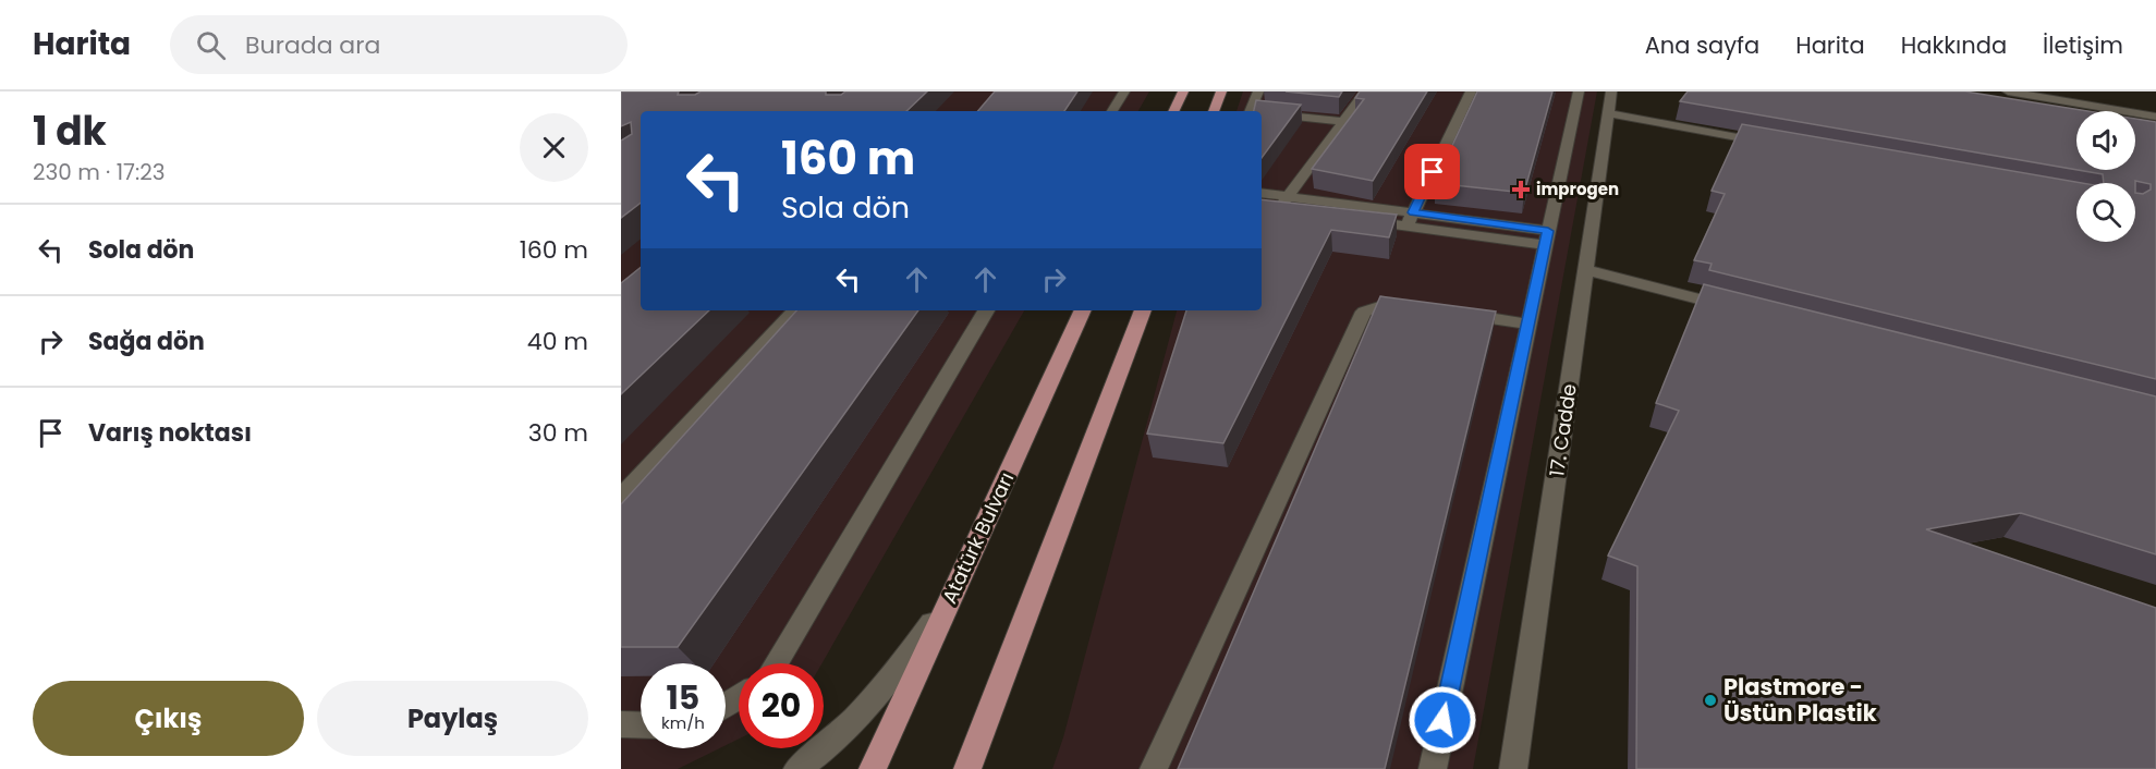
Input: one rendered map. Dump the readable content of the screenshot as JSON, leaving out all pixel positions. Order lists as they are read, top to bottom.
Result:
{
  "streets": {
    "main road": ["Atatürk Bulvarı"],
    "street": ["17. Cadde"]
  },
  "places": {
    "health": ["improgen"],
    "other": ["Plastmore - Üstün Plastik"]
  },
  "page": {
    "header": "Harita",
    "search": "Burada ara",
    "nav": [
      "Ana sayfa",
      "Harita",
      "Hakkında",
      "İletişim"
    ],
    "heading": ["1 dk", "230 m · 17:23"],
    "turn": ["160 m", "Sola dön"],
    "list": [
      {
        "name": "Sola dön",
        "value": "160 m"
      },
      {
        "name": "Sağa dön",
        "value": "40 m"
      },
      {
        "name": "Varış noktası",
        "value": "30 m"
      }
    ],
    "speed": "15 km/h",
    "limit": "20",
    "buttons": ["Çıkış", "Paylaş"]
  }
}
